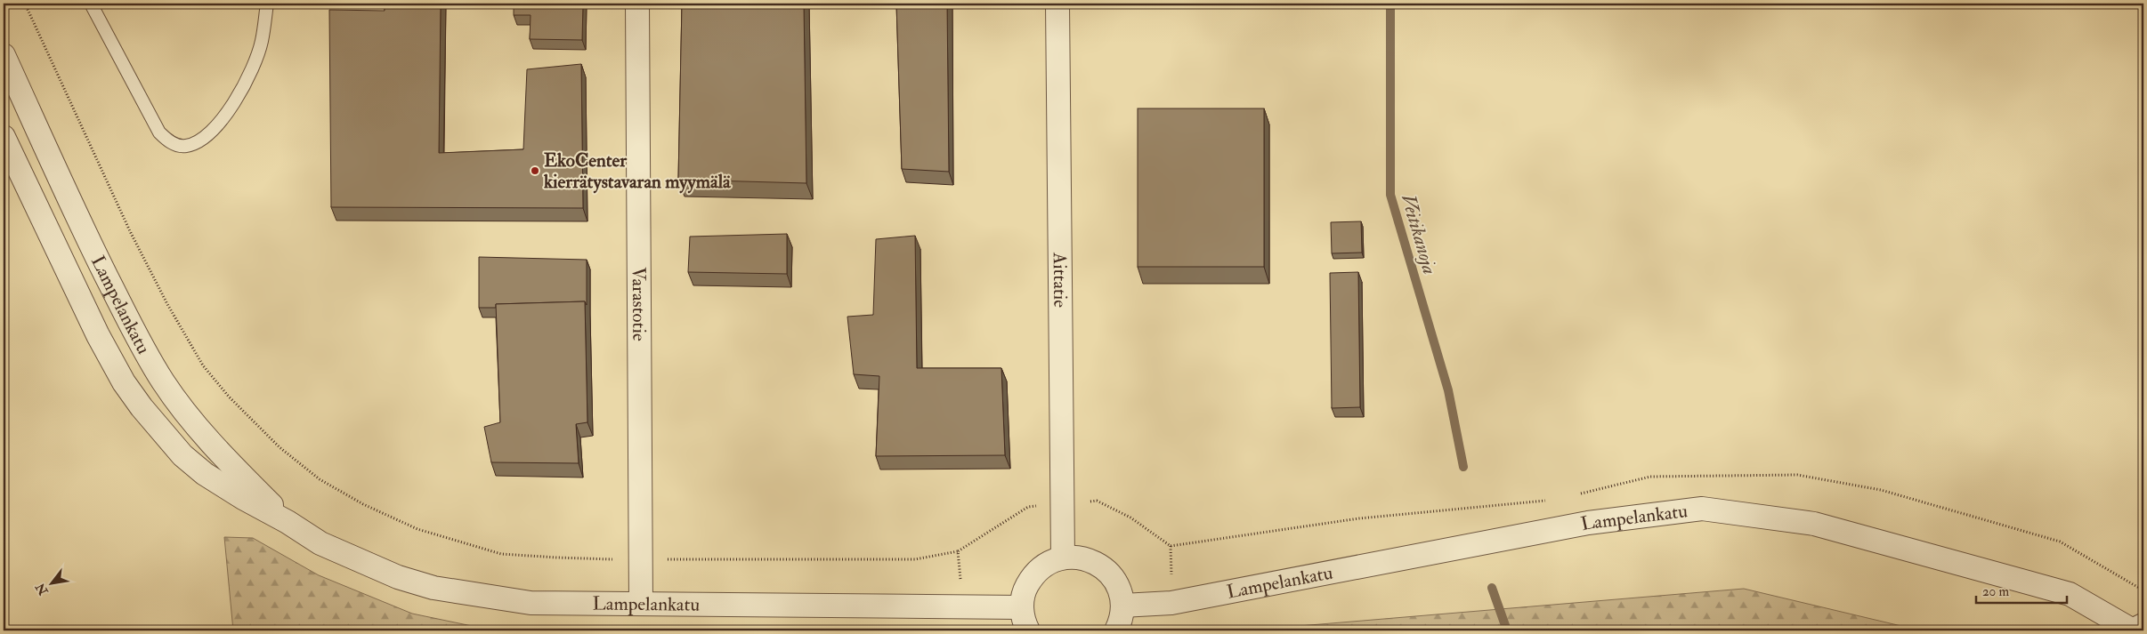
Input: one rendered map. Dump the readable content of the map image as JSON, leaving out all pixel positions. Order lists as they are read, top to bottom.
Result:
{
  "streets": {
    "street": ["Aittatie", "Lampelankatu", "Varastotie"]
  },
  "crossings": [
    ["Lampelankatu", "Varastotie"]
  ],
  "water": ["Veitikanoja"],
  "places": ["EkoCenter kierrätystavaran myymälä"],
  "scale_bar": "20 m",
  "north": "bottom left"
}
